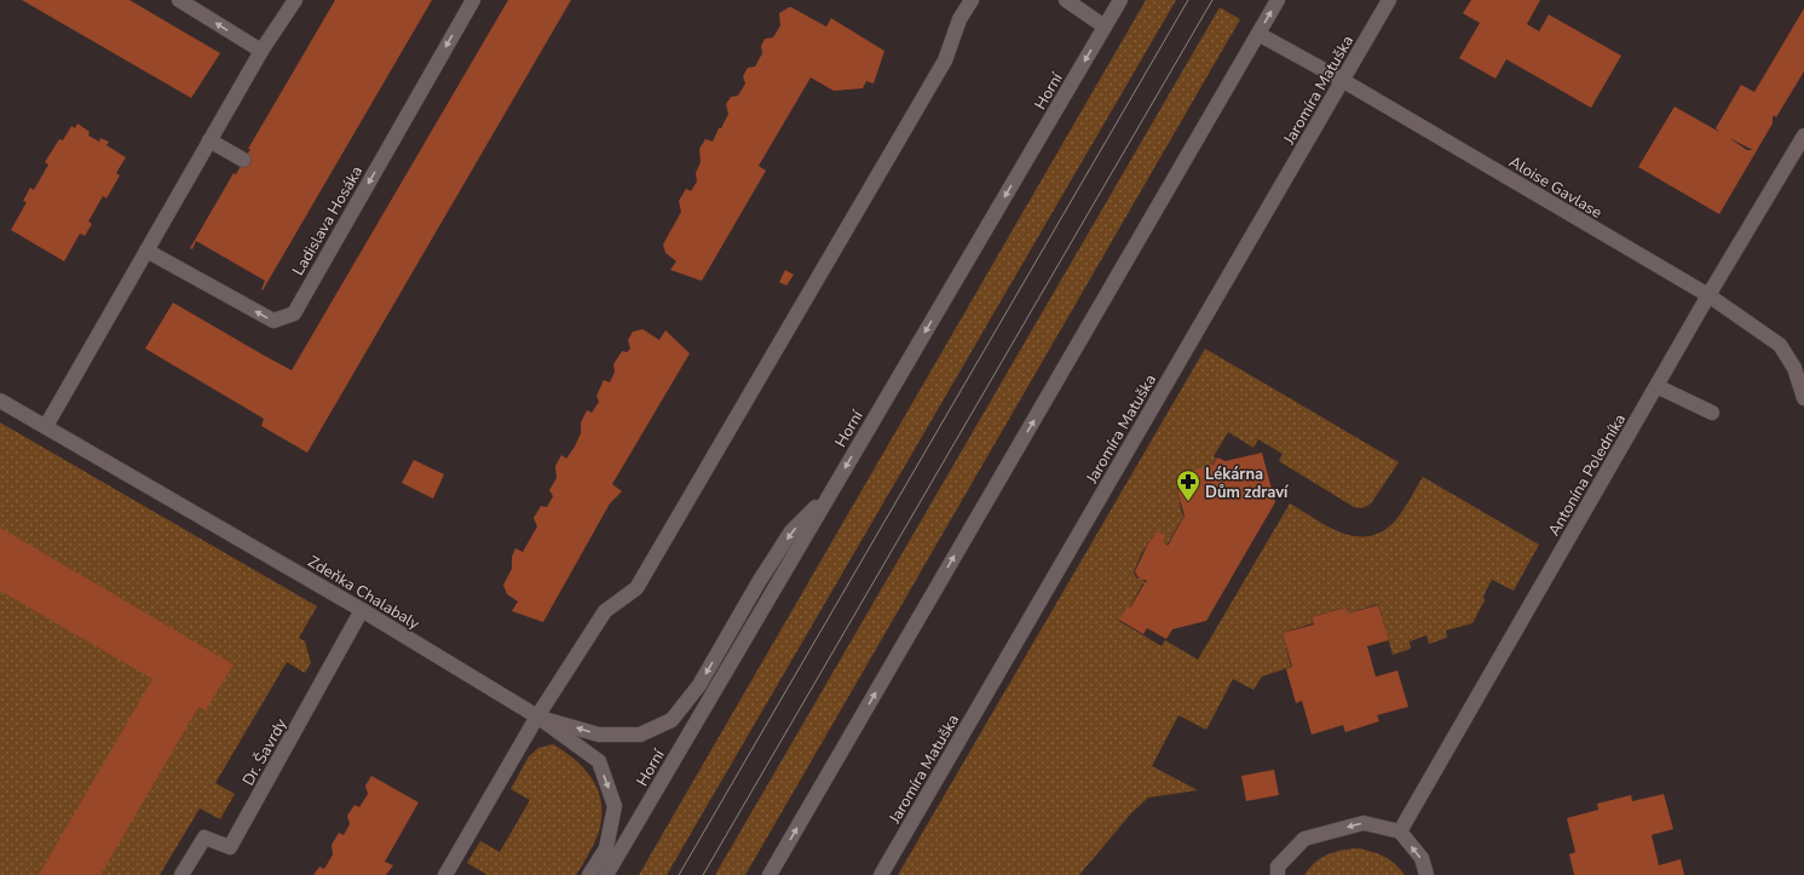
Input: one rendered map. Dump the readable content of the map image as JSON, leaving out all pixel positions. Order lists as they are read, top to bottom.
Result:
{
  "streets": {
    "street": [
      "Jaromíra Matuška",
      "Horní",
      "Aloise Gavlase",
      "Ladislava Hosáka",
      "Antonína Poledníka",
      "Zdeňka Chalabaly",
      "Dr. Šavrdy"
    ]
  },
  "crossings": [
    ["Jaromíra Matuška", "Aloise Gavlase"],
    ["Aloise Gavlase", "Antonína Poledníka"],
    ["Zdeňka Chalabaly", "Dr. Šavrdy"]
  ],
  "places": {
    "pharmacy": ["Lékárna Dům zdraví"]
  }
}
